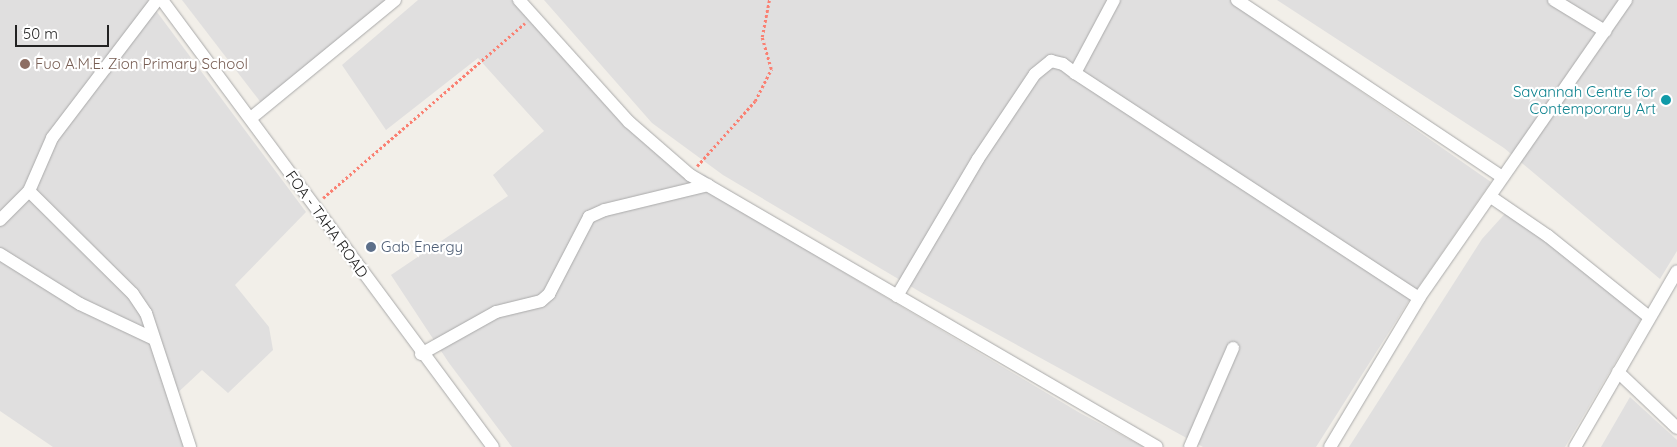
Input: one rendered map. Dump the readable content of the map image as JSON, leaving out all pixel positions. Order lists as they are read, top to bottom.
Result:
{
  "streets": {
    "street": ["FOA - TAHA ROAD"]
  },
  "places": ["Fuo A.M.E. Zion Primary School", "Savannah Centre for Contemporary Art", "Gab Energy"],
  "scale_bar": "50 m"
}
